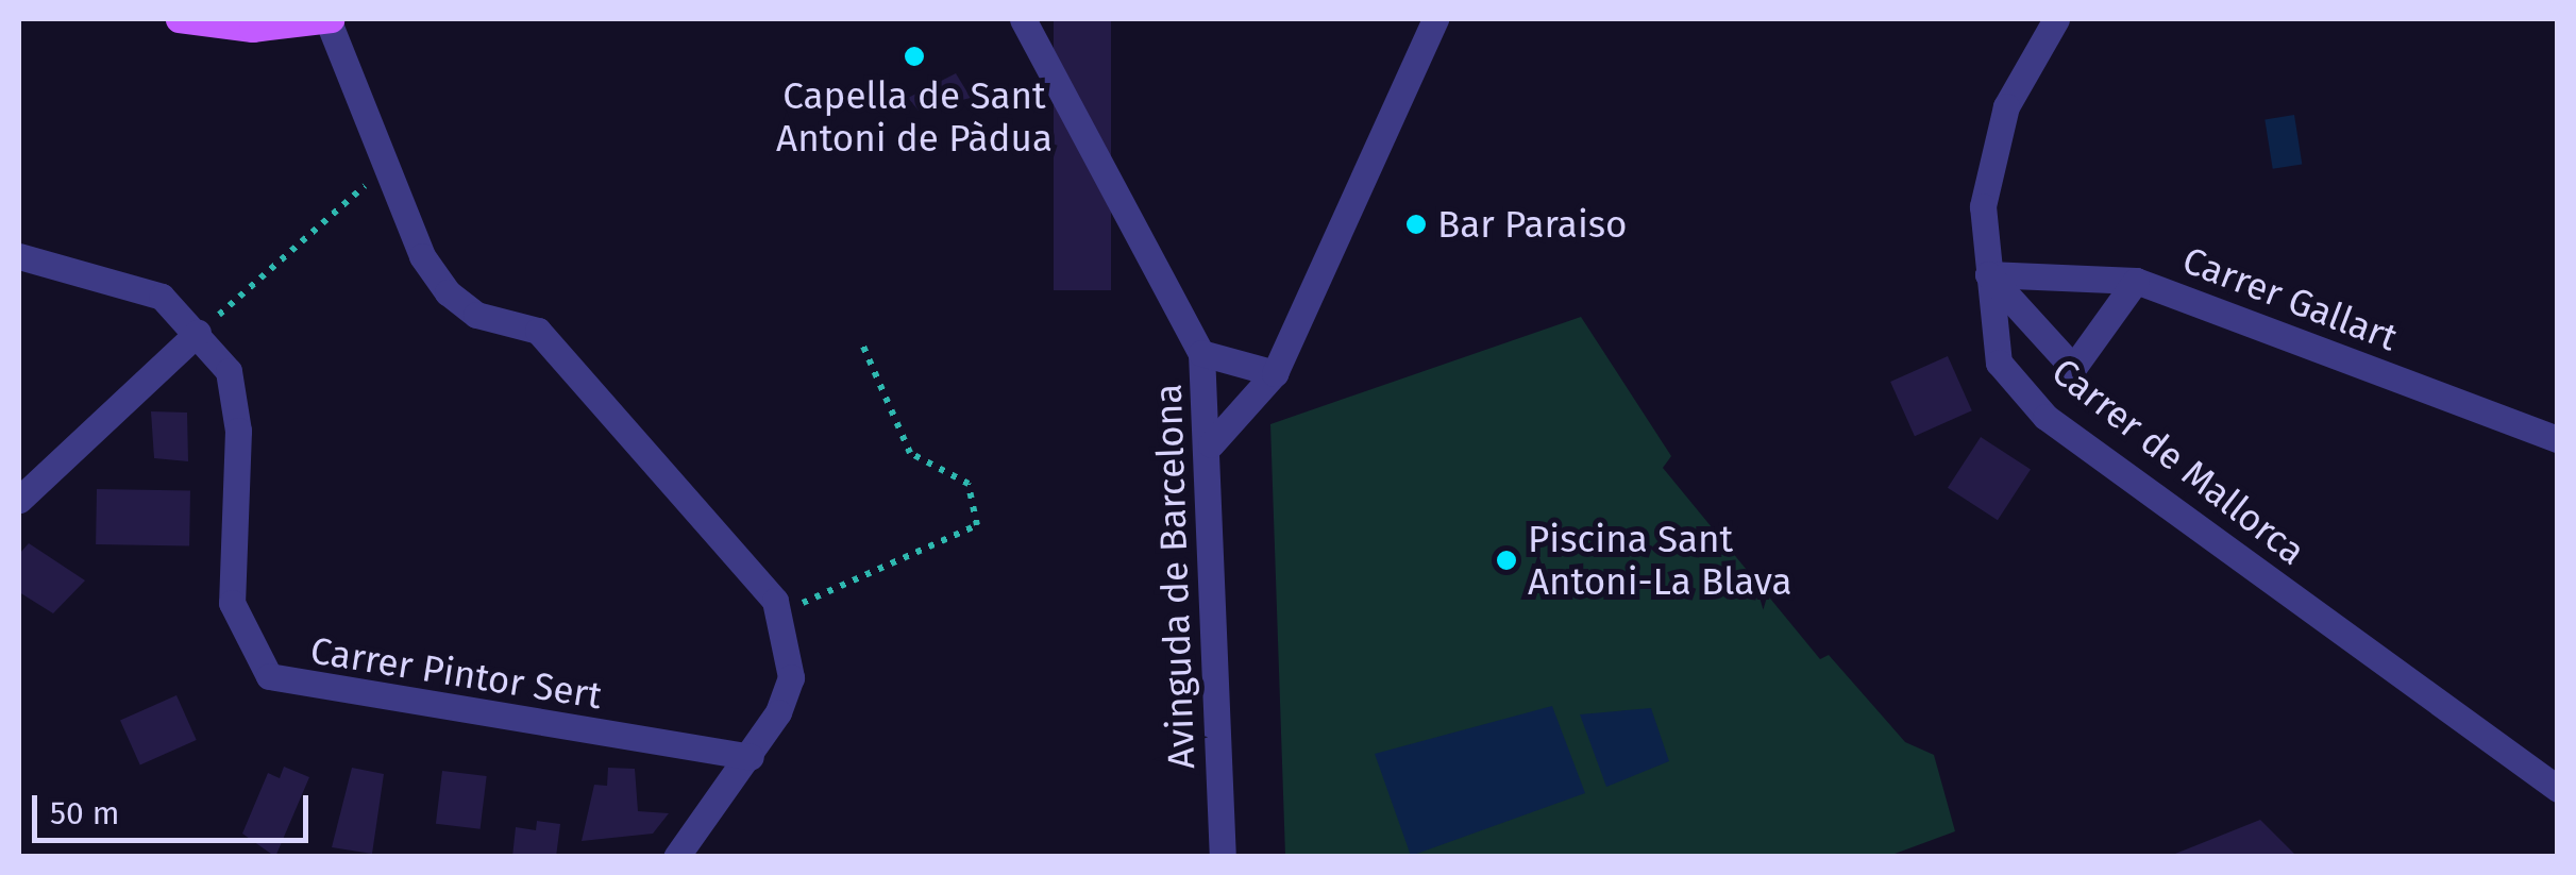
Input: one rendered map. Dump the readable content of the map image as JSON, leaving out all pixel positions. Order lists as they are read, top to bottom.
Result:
{
  "streets": {
    "street": [
      "Carrer Gallart",
      "Carrer de Mallorca",
      "Avinguda de Barcelona",
      "Carrer Pintor Sert"
    ]
  },
  "crossings": [
    ["Carrer Gallart", "Carrer de Mallorca"]
  ],
  "places": ["Capella de Sant Antoni de Pàdua", "Bar Paraiso", "Piscina Sant Antoni-La Blava"],
  "scale_bar": "50 m"
}
